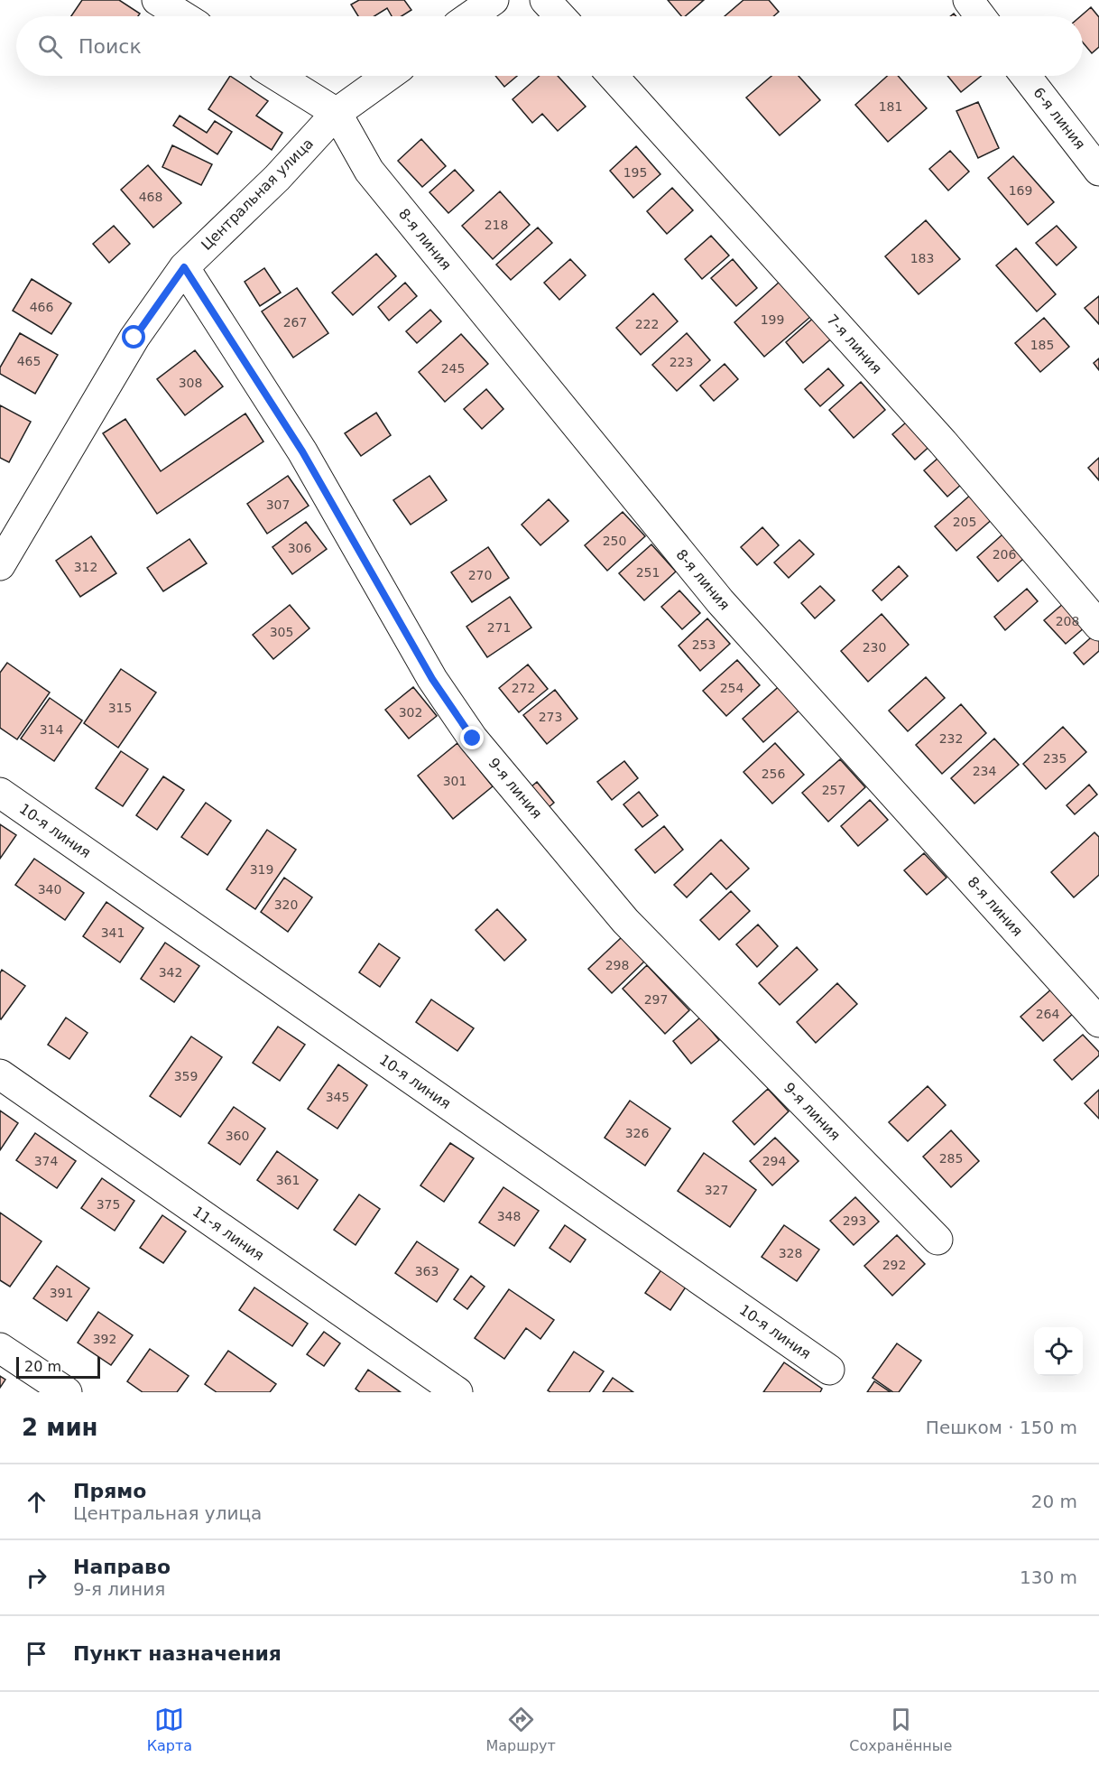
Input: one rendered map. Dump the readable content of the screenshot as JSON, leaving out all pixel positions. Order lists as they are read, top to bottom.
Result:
{
  "streets": {
    "street": [
      "6-я линия",
      "Центральная улица",
      "8-я линия",
      "7-я линия",
      "9-я линия",
      "10-я линия",
      "11-я линия"
    ]
  },
  "crossings": [
    ["Центральная улица", "8-я линия"],
    ["Центральная улица", "9-я линия"]
  ],
  "house_numbers": [
    "181",
    "195",
    "169",
    "468",
    "218",
    "183",
    "466",
    "199",
    "267",
    "222",
    "185",
    "465",
    "223",
    "245",
    "308",
    "307",
    "205",
    "250",
    "306",
    "206",
    "312",
    "251",
    "270",
    "208",
    "271",
    "305",
    "253",
    "230",
    "272",
    "254",
    "315",
    "302",
    "273",
    "314",
    "232",
    "235",
    "234",
    "256",
    "301",
    "257",
    "319",
    "340",
    "320",
    "341",
    "298",
    "342",
    "297",
    "264",
    "359",
    "345",
    "326",
    "360",
    "285",
    "374",
    "294",
    "361",
    "327",
    "375",
    "348",
    "293",
    "328",
    "292",
    "363",
    "391",
    "392"
  ],
  "scale_bar": "20 m",
  "page": {
    "search": "Поиск",
    "scale": "20 m",
    "heading": ["2 мин", "Пешком · 150 m"],
    "list": [
      ["Прямо", "Центральная улица", "20 m"],
      ["Направо", "9-я линия", "130 m"],
      "Пункт назначения"
    ],
    "nav": ["Карта", "Маршрут", "Сохранённые"]
  }
}
